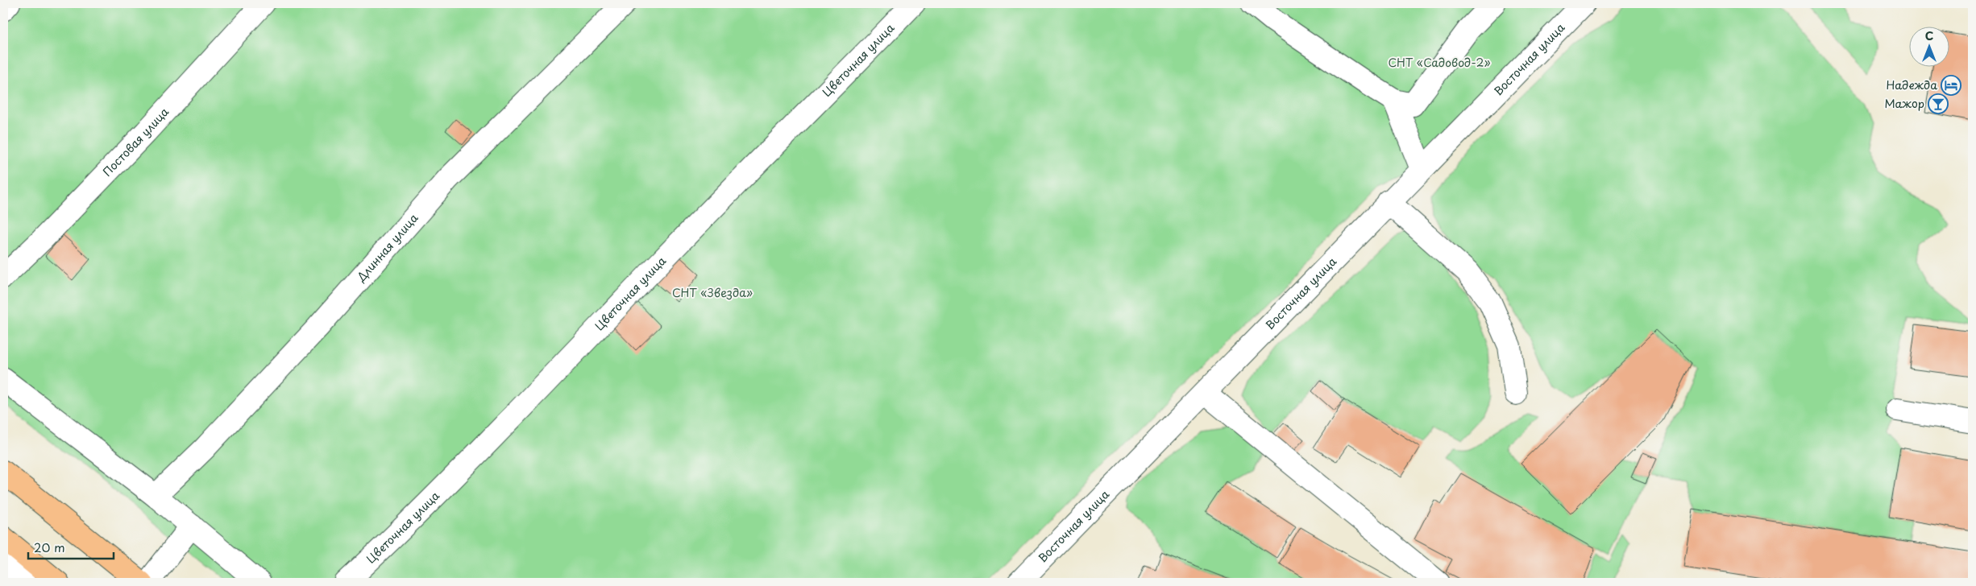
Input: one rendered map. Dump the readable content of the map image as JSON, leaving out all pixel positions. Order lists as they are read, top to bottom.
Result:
{
  "streets": {
    "street": [
      "Восточная улица",
      "Цветочная улица",
      "Постовая улица",
      "Длинная улица"
    ]
  },
  "parks": ["СНТ «Садовод-2»", "СНТ «Звезда»"],
  "places": {
    "hotel": ["Надежда"],
    "bar": ["Мажор"]
  },
  "scale_bar": "20 m",
  "north": "top"
}
